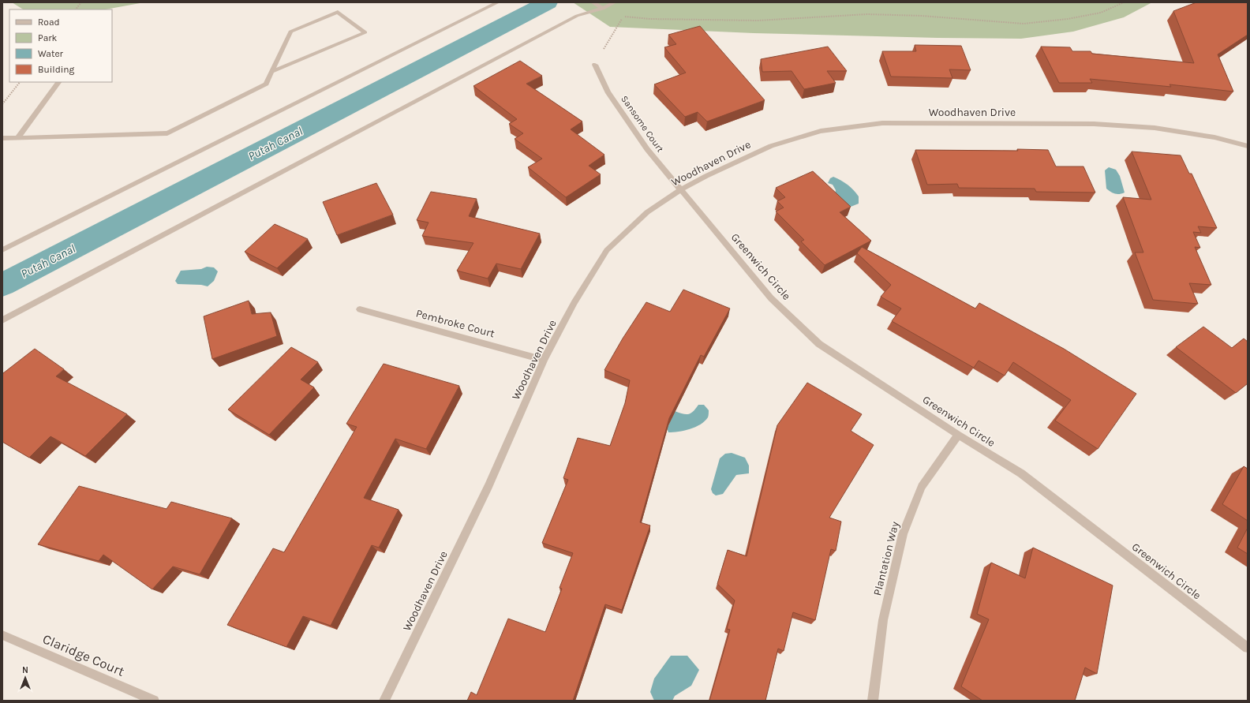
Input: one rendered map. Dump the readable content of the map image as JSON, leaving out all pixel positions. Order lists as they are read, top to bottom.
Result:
{
  "streets": {
    "street": [
      "Woodhaven Drive",
      "Sansome Court",
      "Greenwich Circle",
      "Pembroke Court",
      "Plantation Way",
      "Claridge Court"
    ]
  },
  "crossings": [
    ["Woodhaven Drive", "Sansome Court"],
    ["Woodhaven Drive", "Greenwich Circle"],
    ["Woodhaven Drive", "Pembroke Court"],
    ["Sansome Court", "Greenwich Circle"],
    ["Greenwich Circle", "Plantation Way"]
  ],
  "water": ["Putah Canal"],
  "legend": [
    "Road",
    "Park",
    "Water",
    "Building"
  ],
  "north": "top"
}
